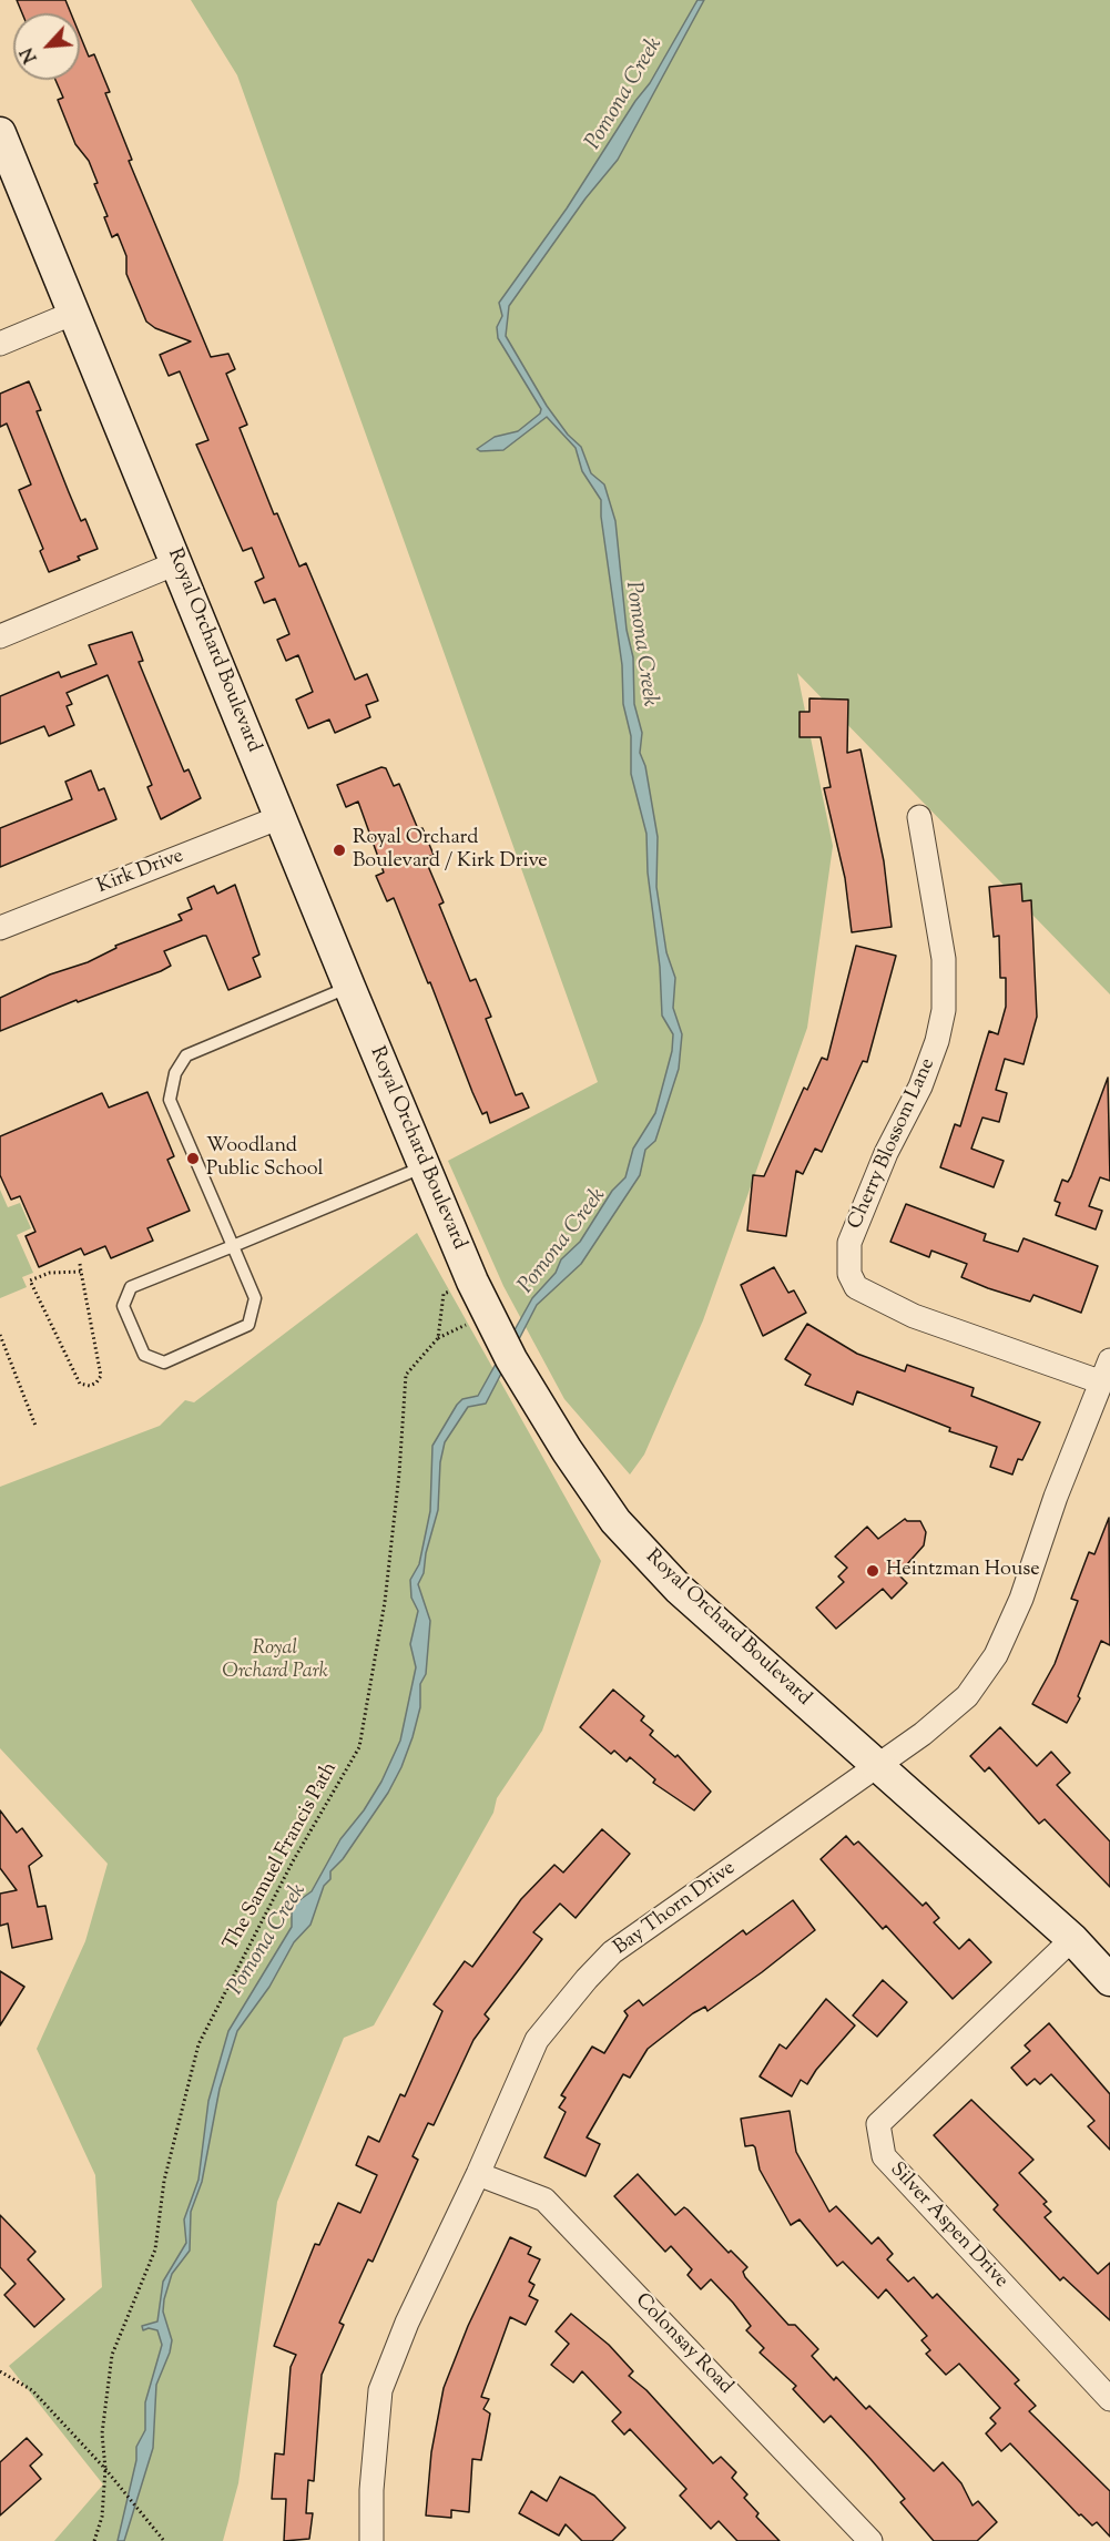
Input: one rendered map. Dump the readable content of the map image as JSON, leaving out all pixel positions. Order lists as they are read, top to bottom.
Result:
{
  "streets": {
    "street": [
      "Royal Orchard Boulevard",
      "Kirk Drive",
      "Cherry Blossom Lane",
      "Bay Thorn Drive",
      "Silver Aspen Drive",
      "Colonsay Road"
    ],
    "path": ["The Samuel Francis Path"]
  },
  "crossings": [
    ["Royal Orchard Boulevard", "Kirk Drive"],
    ["Royal Orchard Boulevard", "The Samuel Francis Path"],
    ["Royal Orchard Boulevard", "Bay Thorn Drive"],
    ["Royal Orchard Boulevard", "Silver Aspen Drive"],
    ["Cherry Blossom Lane", "Bay Thorn Drive"],
    ["Bay Thorn Drive", "Colonsay Road"]
  ],
  "water": ["Pomona Creek"],
  "parks": ["Royal Orchard Park"],
  "places": ["Royal Orchard Boulevard / Kirk Drive", "Woodland Public School", "Heintzman House"],
  "north": "bottom left"
}
